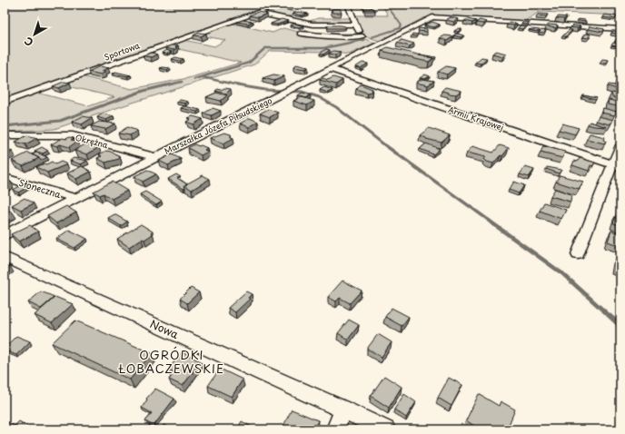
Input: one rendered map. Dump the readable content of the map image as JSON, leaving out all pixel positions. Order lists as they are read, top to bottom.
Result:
{
  "streets": {
    "street": [
      "Sportowa",
      "Armii Krajowej",
      "Marszałka Józefa Piłsudskiego",
      "Okrężna",
      "Słoneczna",
      "Nowa"
    ]
  },
  "crossings": [
    ["Armii Krajowej", "Marszałka Józefa Piłsudskiego"],
    ["Marszałka Józefa Piłsudskiego", "Okrężna"],
    ["Marszałka Józefa Piłsudskiego", "Słoneczna"]
  ],
  "districts": ["OGRÓDKI ŁOBACZEWSKIE"],
  "north": "bottom left"
}
